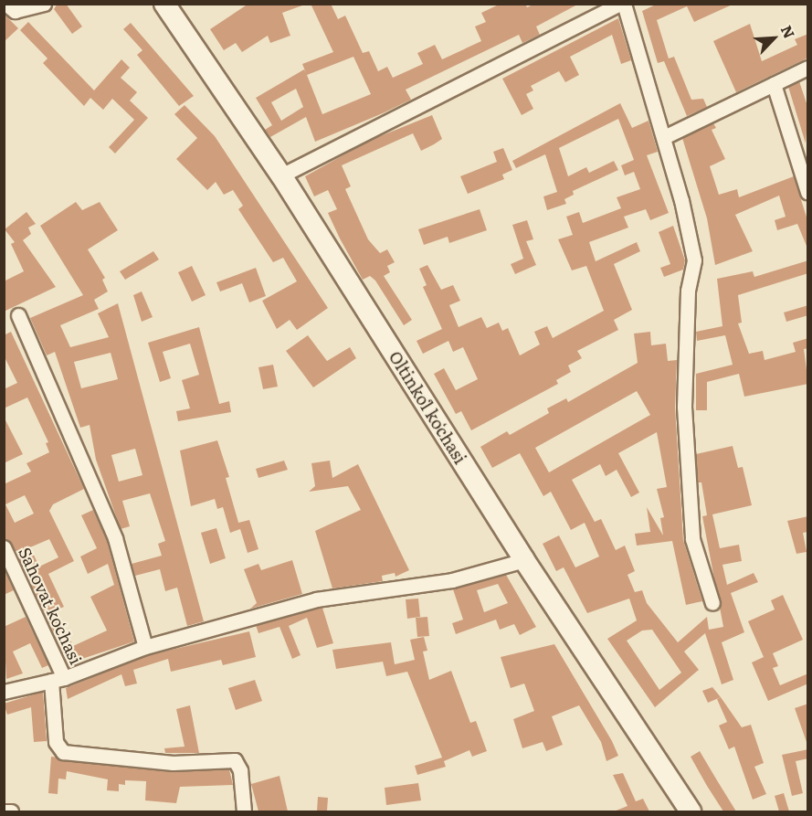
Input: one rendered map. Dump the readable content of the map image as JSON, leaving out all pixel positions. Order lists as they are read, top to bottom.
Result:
{
  "streets": {
    "main road": ["Oltinkoʻl koʻchasi"],
    "street": ["Sahovat koʻchasi"]
  },
  "north": "top right"
}
